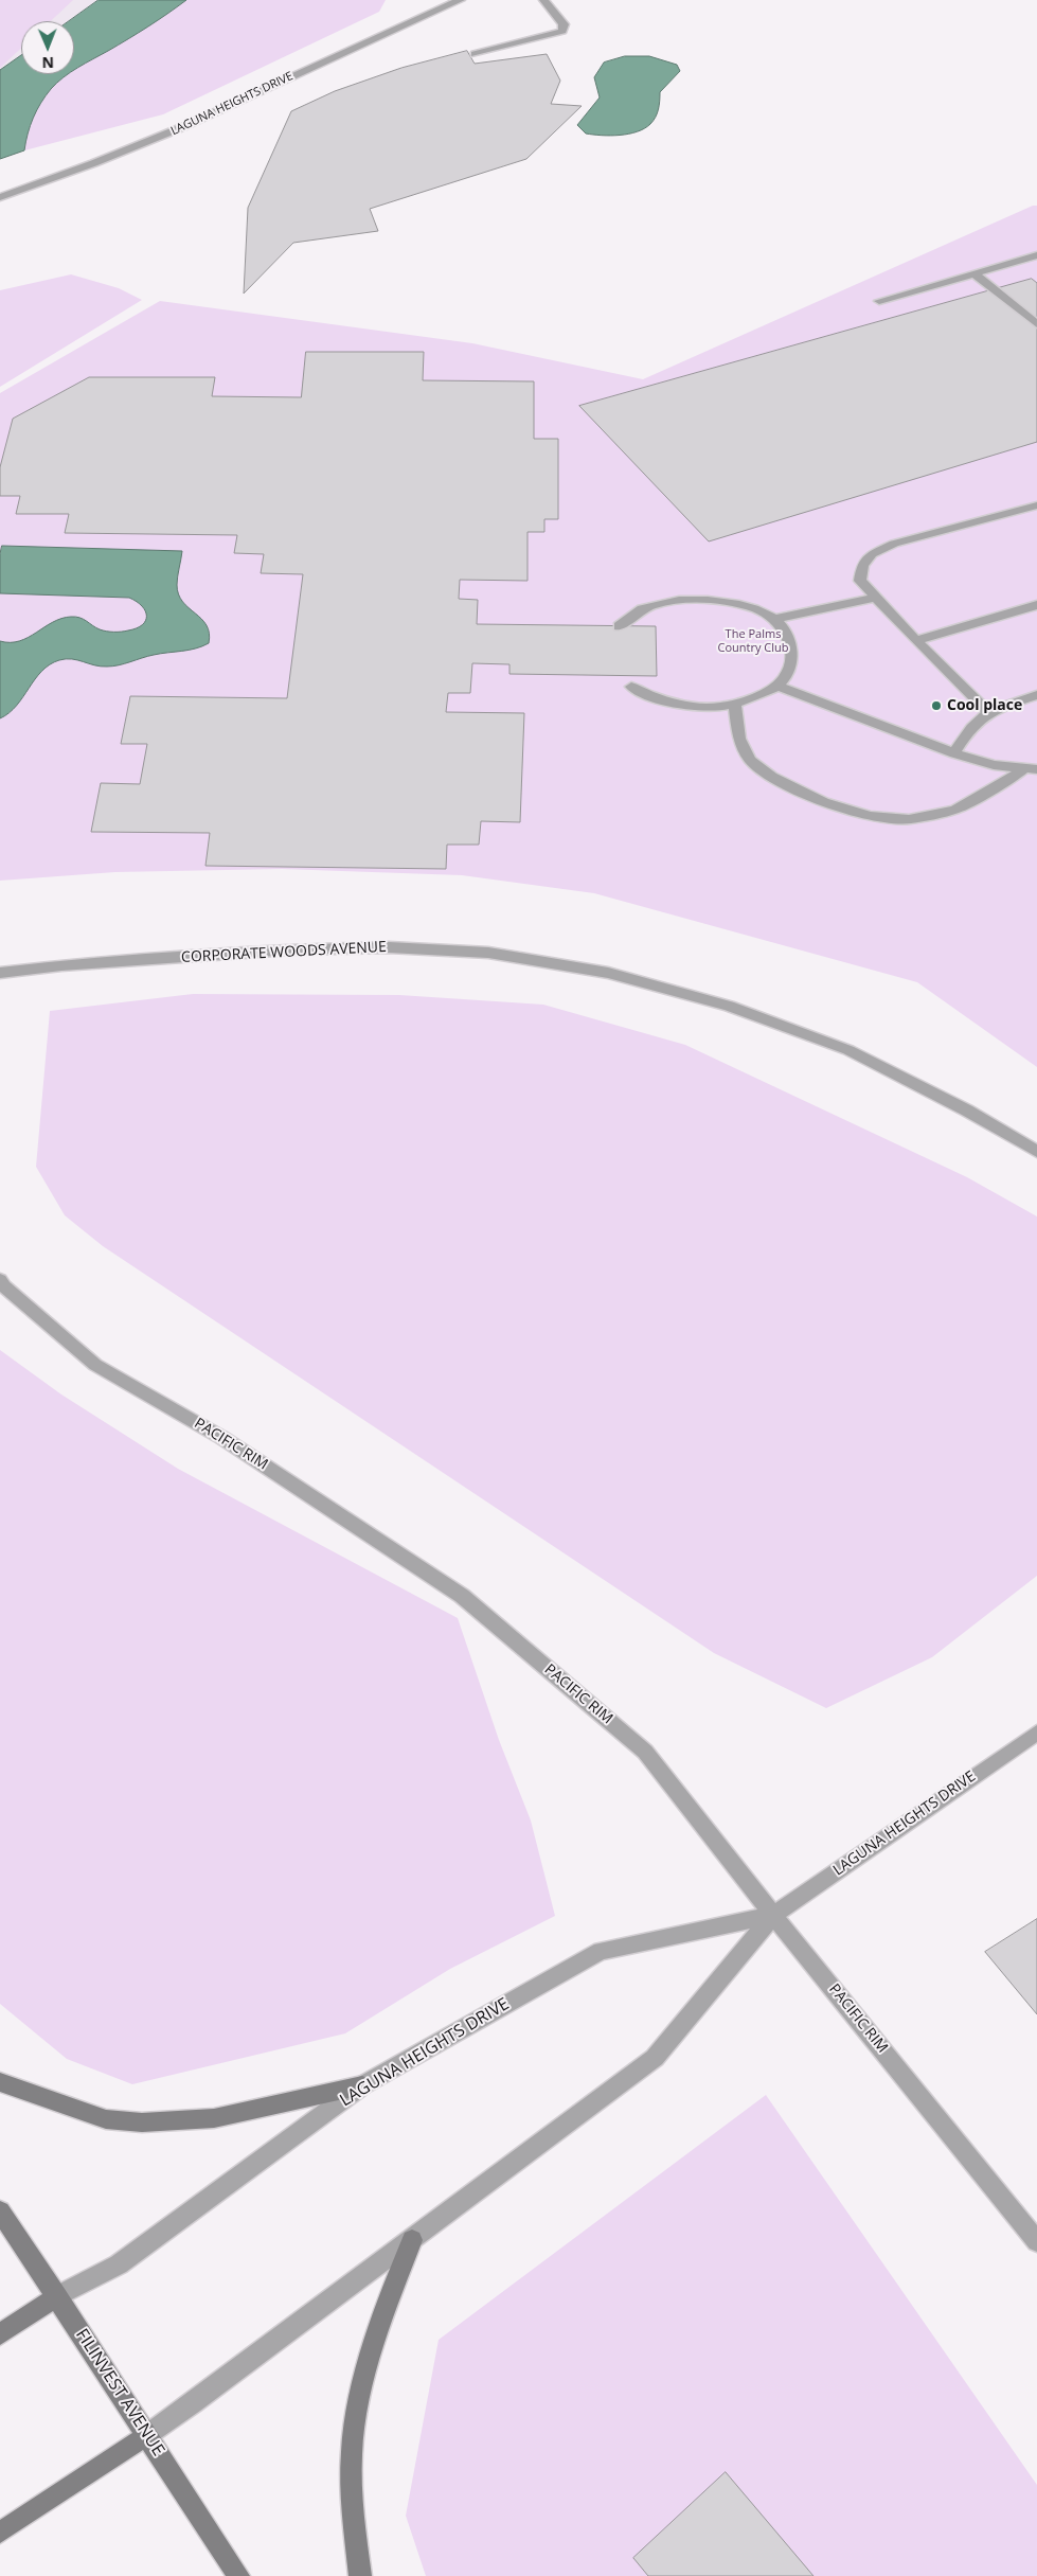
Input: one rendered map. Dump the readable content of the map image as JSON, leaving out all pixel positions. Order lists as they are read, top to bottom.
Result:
{
  "streets": {
    "main road": ["FILINVEST AVENUE"],
    "street": ["LAGUNA HEIGHTS DRIVE", "CORPORATE WOODS AVENUE", "PACIFIC RIM"]
  },
  "crossings": [
    ["LAGUNA HEIGHTS DRIVE", "PACIFIC RIM"],
    ["LAGUNA HEIGHTS DRIVE", "FILINVEST AVENUE"]
  ],
  "parks": ["The Palms Country Club"],
  "places": ["Cool place"],
  "north": "bottom"
}
